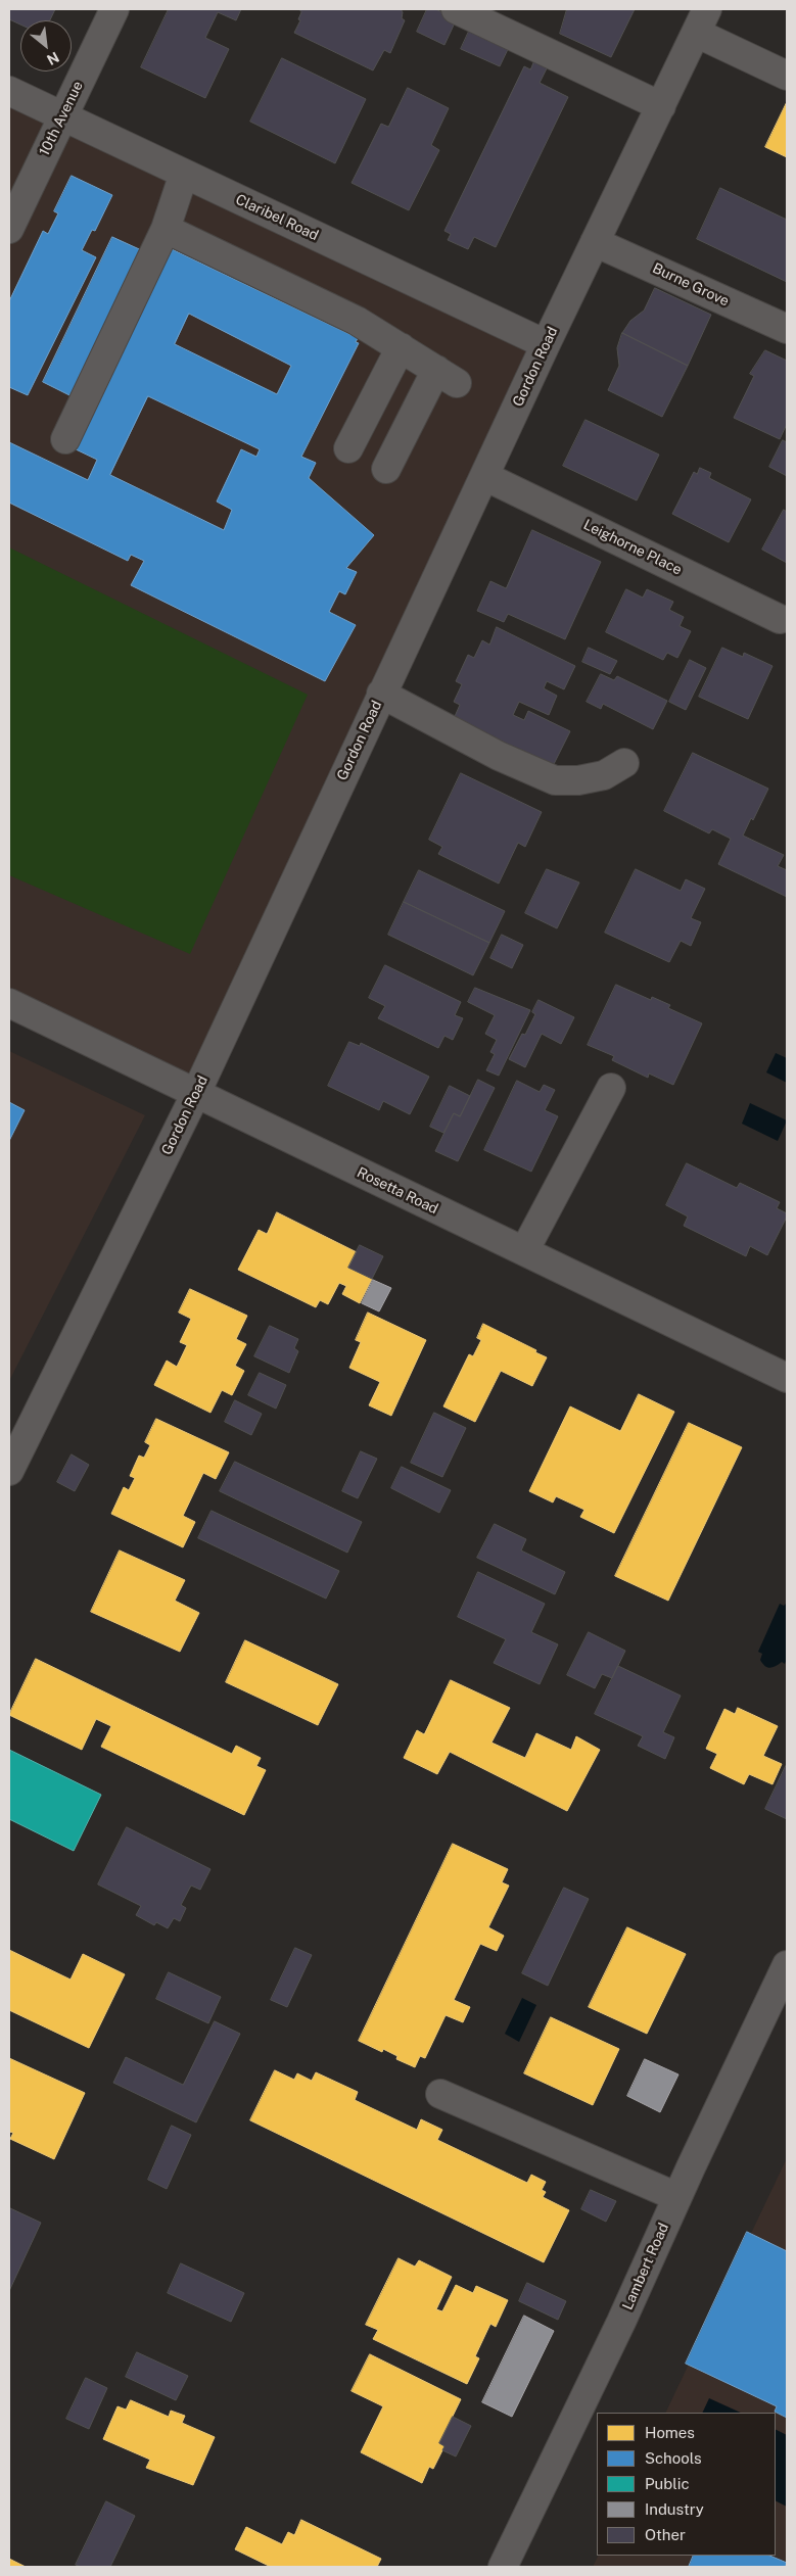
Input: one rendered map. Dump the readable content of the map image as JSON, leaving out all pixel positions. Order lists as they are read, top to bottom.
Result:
{
  "streets": {
    "street": [
      "10th Avenue",
      "Claribel Road",
      "Burne Grove",
      "Gordon Road",
      "Leighorne Place",
      "Rosetta Road",
      "Lambert Road"
    ]
  },
  "crossings": [
    ["10th Avenue", "Claribel Road"],
    ["Claribel Road", "Gordon Road"],
    ["Burne Grove", "Gordon Road"],
    ["Gordon Road", "Leighorne Place"],
    ["Gordon Road", "Rosetta Road"]
  ],
  "legend": [
    "Homes",
    "Schools",
    "Public",
    "Industry",
    "Other"
  ],
  "north": "bottom right"
}
